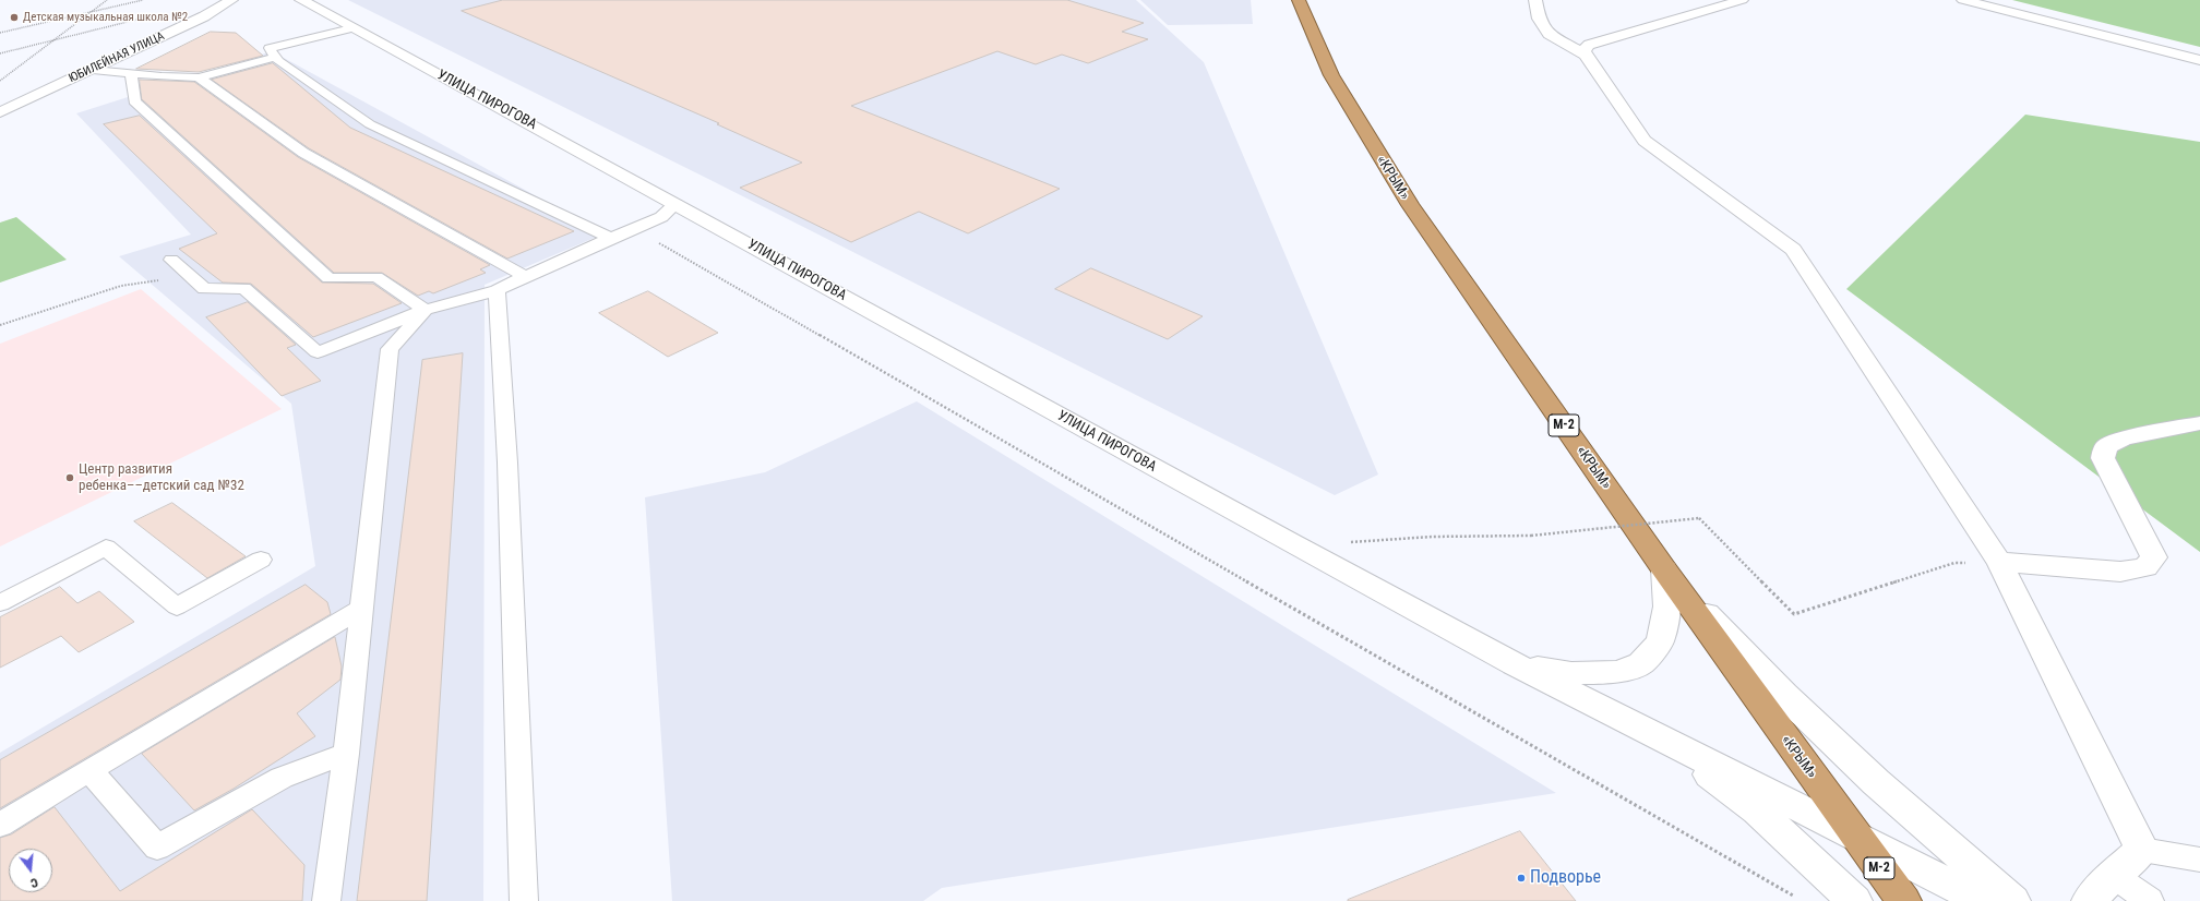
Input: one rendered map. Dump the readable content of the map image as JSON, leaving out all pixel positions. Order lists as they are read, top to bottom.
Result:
{
  "streets": {
    "highway": ["«КРЫМ»", "М-2"],
    "street": ["ЮБИЛЕЙНАЯ УЛИЦА", "УЛИЦА ПИРОГОВА"]
  },
  "crossings": [
    ["«КРЫМ»", "М-2"]
  ],
  "places": ["Детская музыкальная школа №2", "Центр развития ребенка––детский сад №32", "Подворье"],
  "north": "bottom"
}
